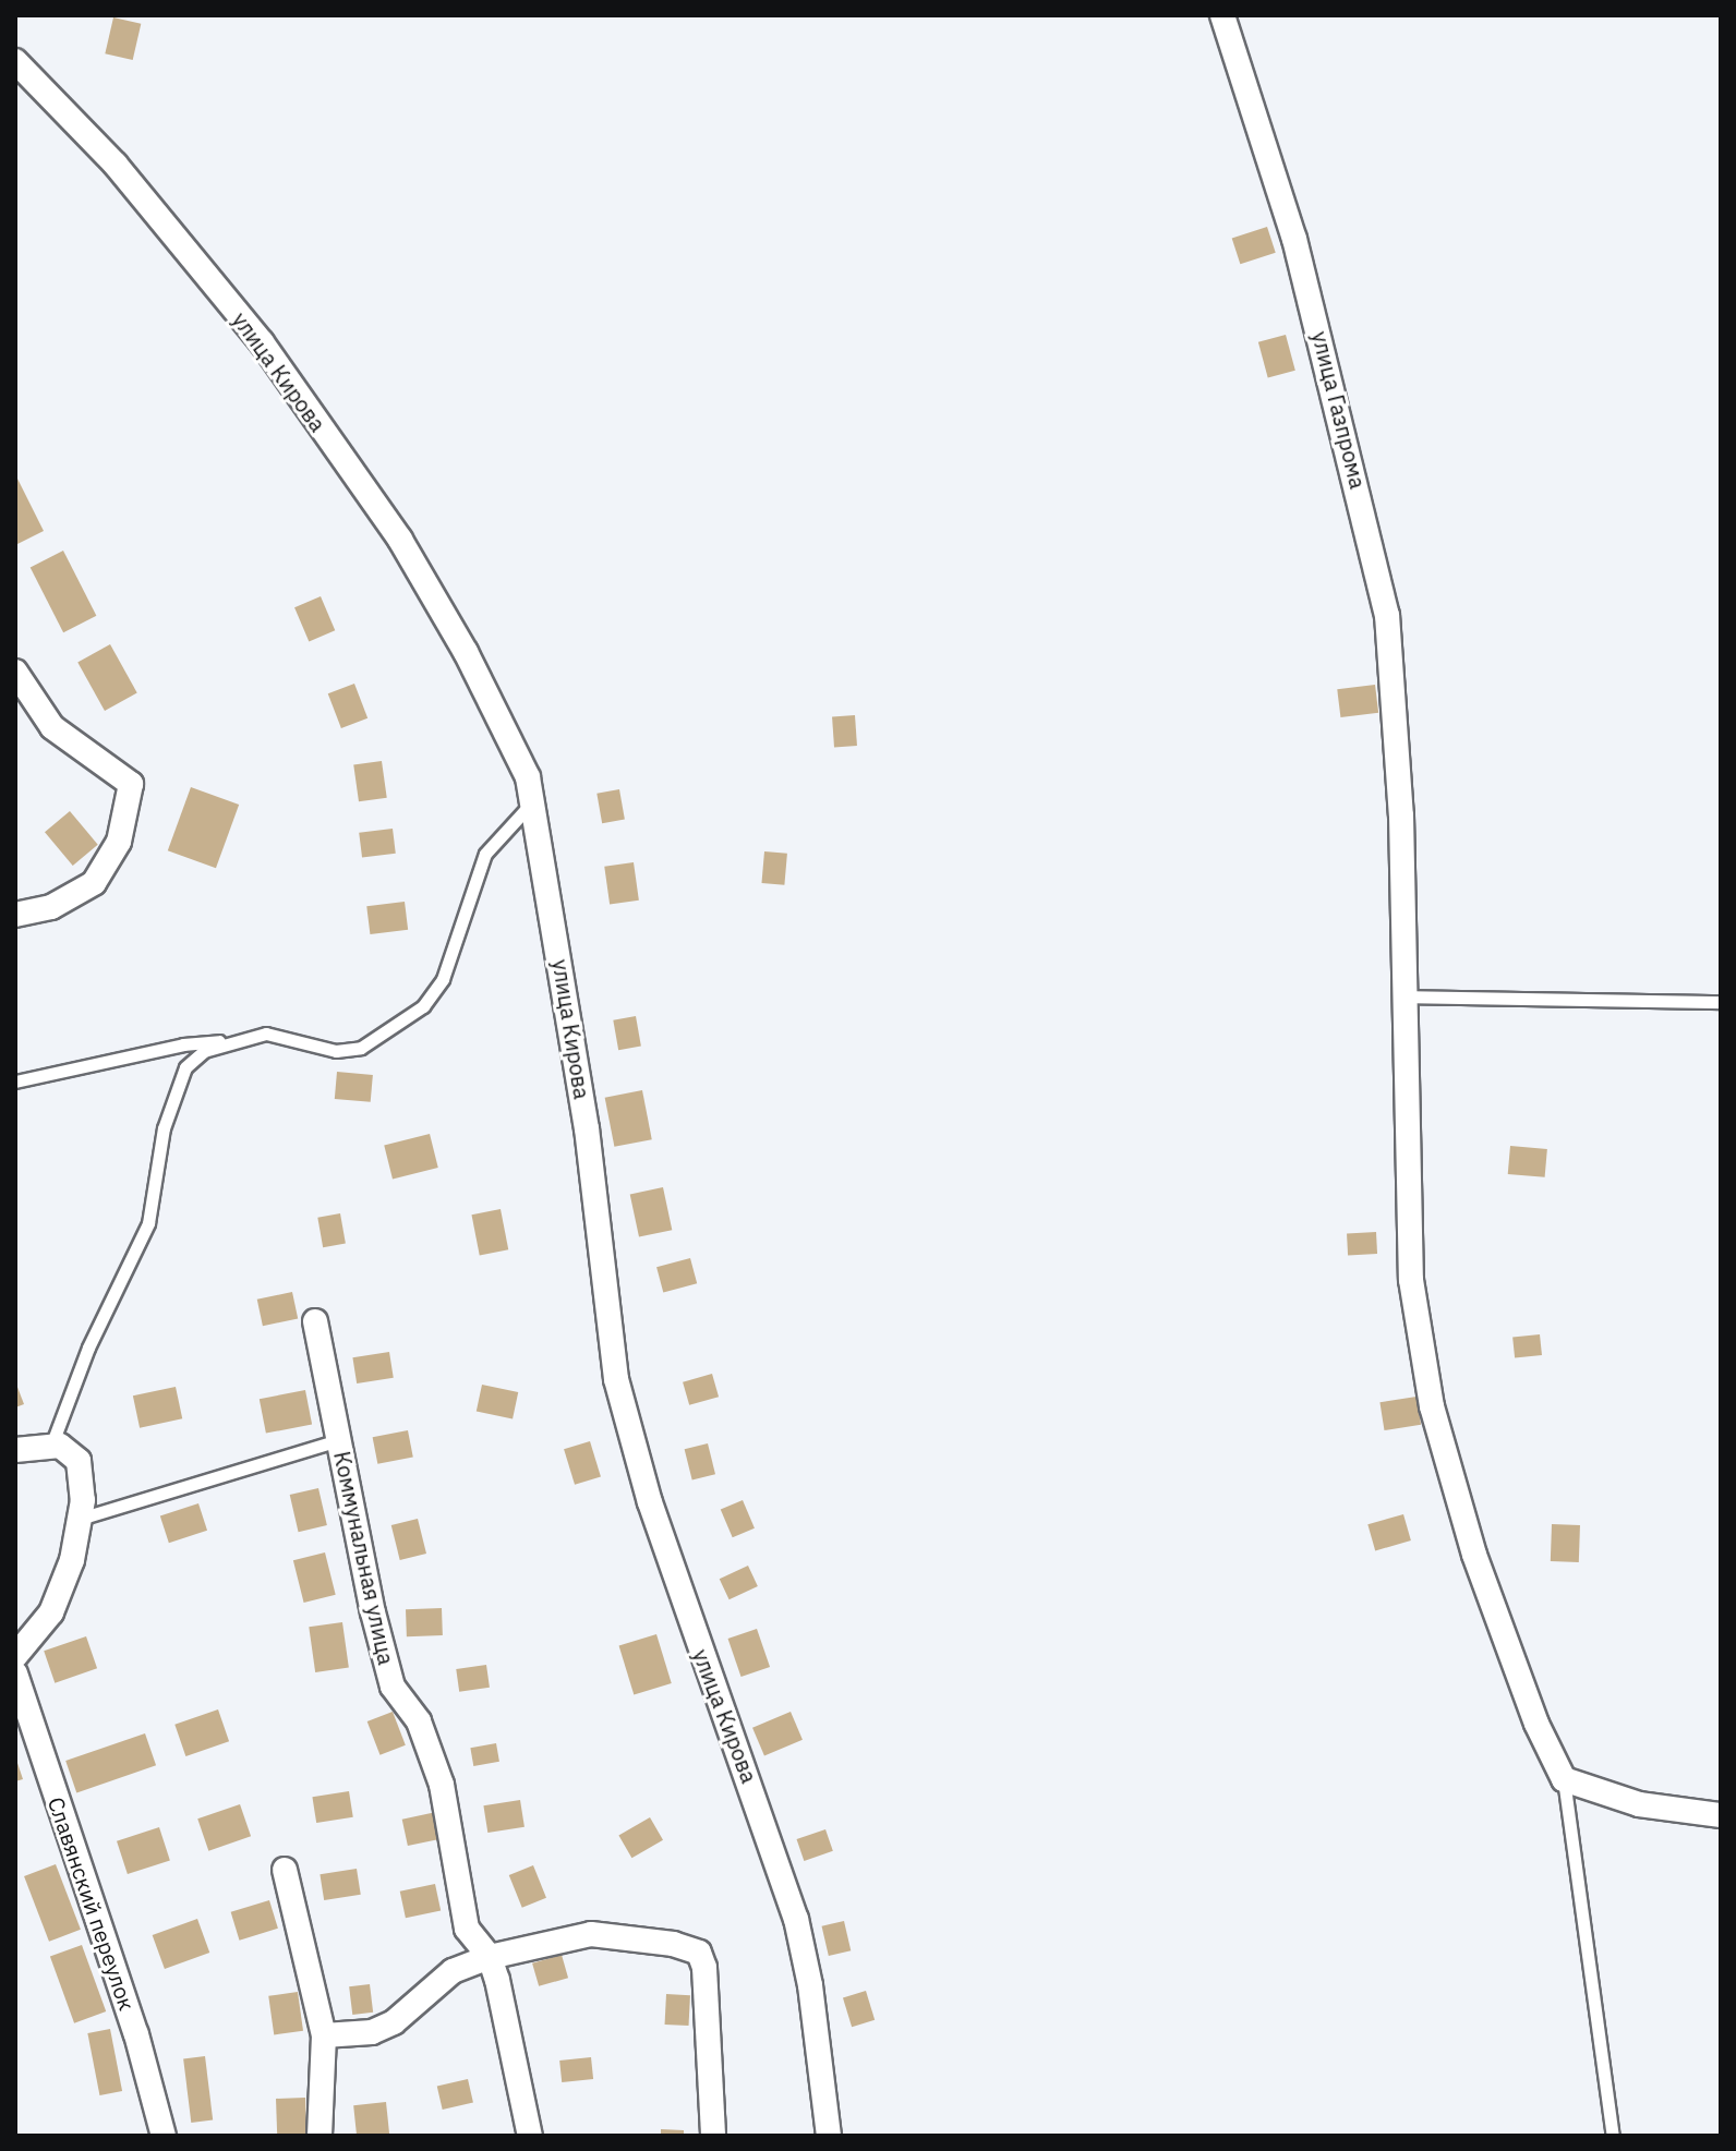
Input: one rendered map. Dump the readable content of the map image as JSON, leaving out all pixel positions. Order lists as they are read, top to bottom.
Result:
{
  "streets": {
    "street": [
      "улица Кирова",
      "улица Газпрома",
      "Коммунальная улица",
      "Славянский переулок"
    ]
  }
}
